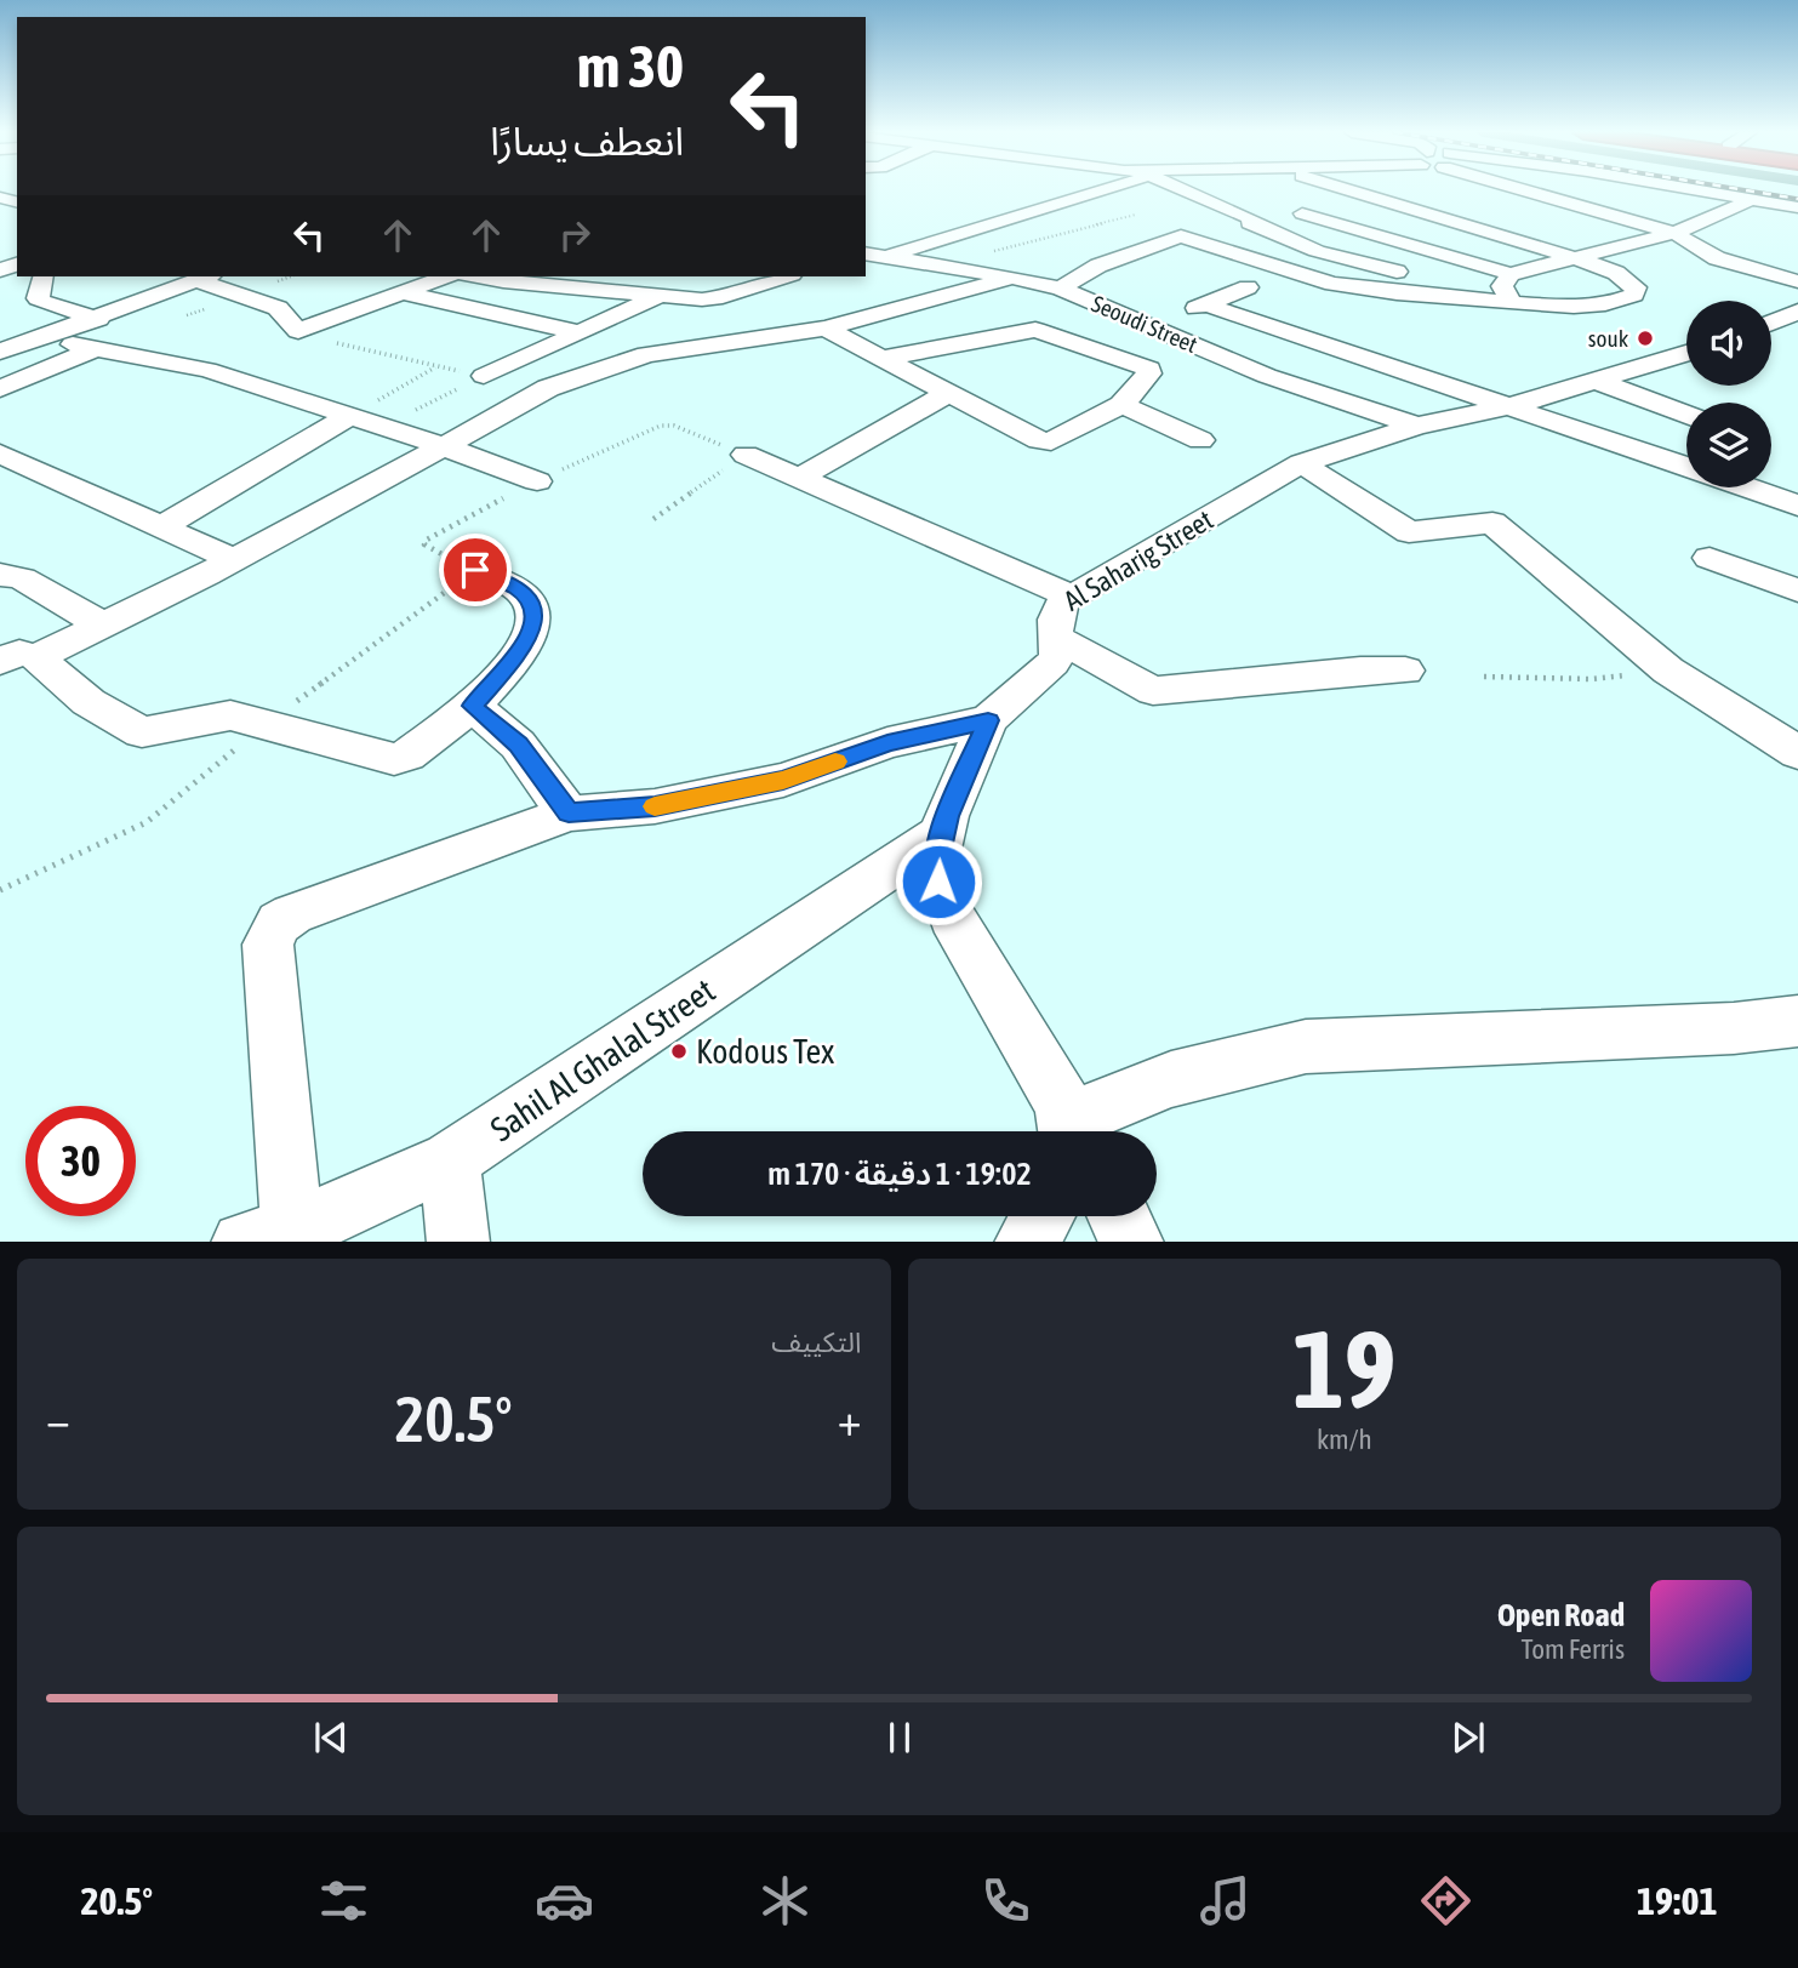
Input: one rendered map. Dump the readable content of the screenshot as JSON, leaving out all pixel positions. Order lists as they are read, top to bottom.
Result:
{
  "streets": {
    "street": ["Seoudi Street", "Al Saharig Street", "Sahil Al Ghalal Street"]
  },
  "crossings": [
    ["Seoudi Street", "Al Saharig Street"],
    ["Al Saharig Street", "Sahil Al Ghalal Street"]
  ],
  "places": ["souk", "Kodous Tex"],
  "page": {
    "turn": ["30 m", "انعطف يسارًا"],
    "limit": "30",
    "trip": "19:02 · 1 دقيقة · 170 m",
    "tile": [
      ["19", "km/h"],
      "التكييف"
    ],
    "heat": ["−", "20.5°", "+"],
    "song": ["Open Road", "Tom Ferris"],
    "tabs": ["19:01", "20.5°"]
  }
}
